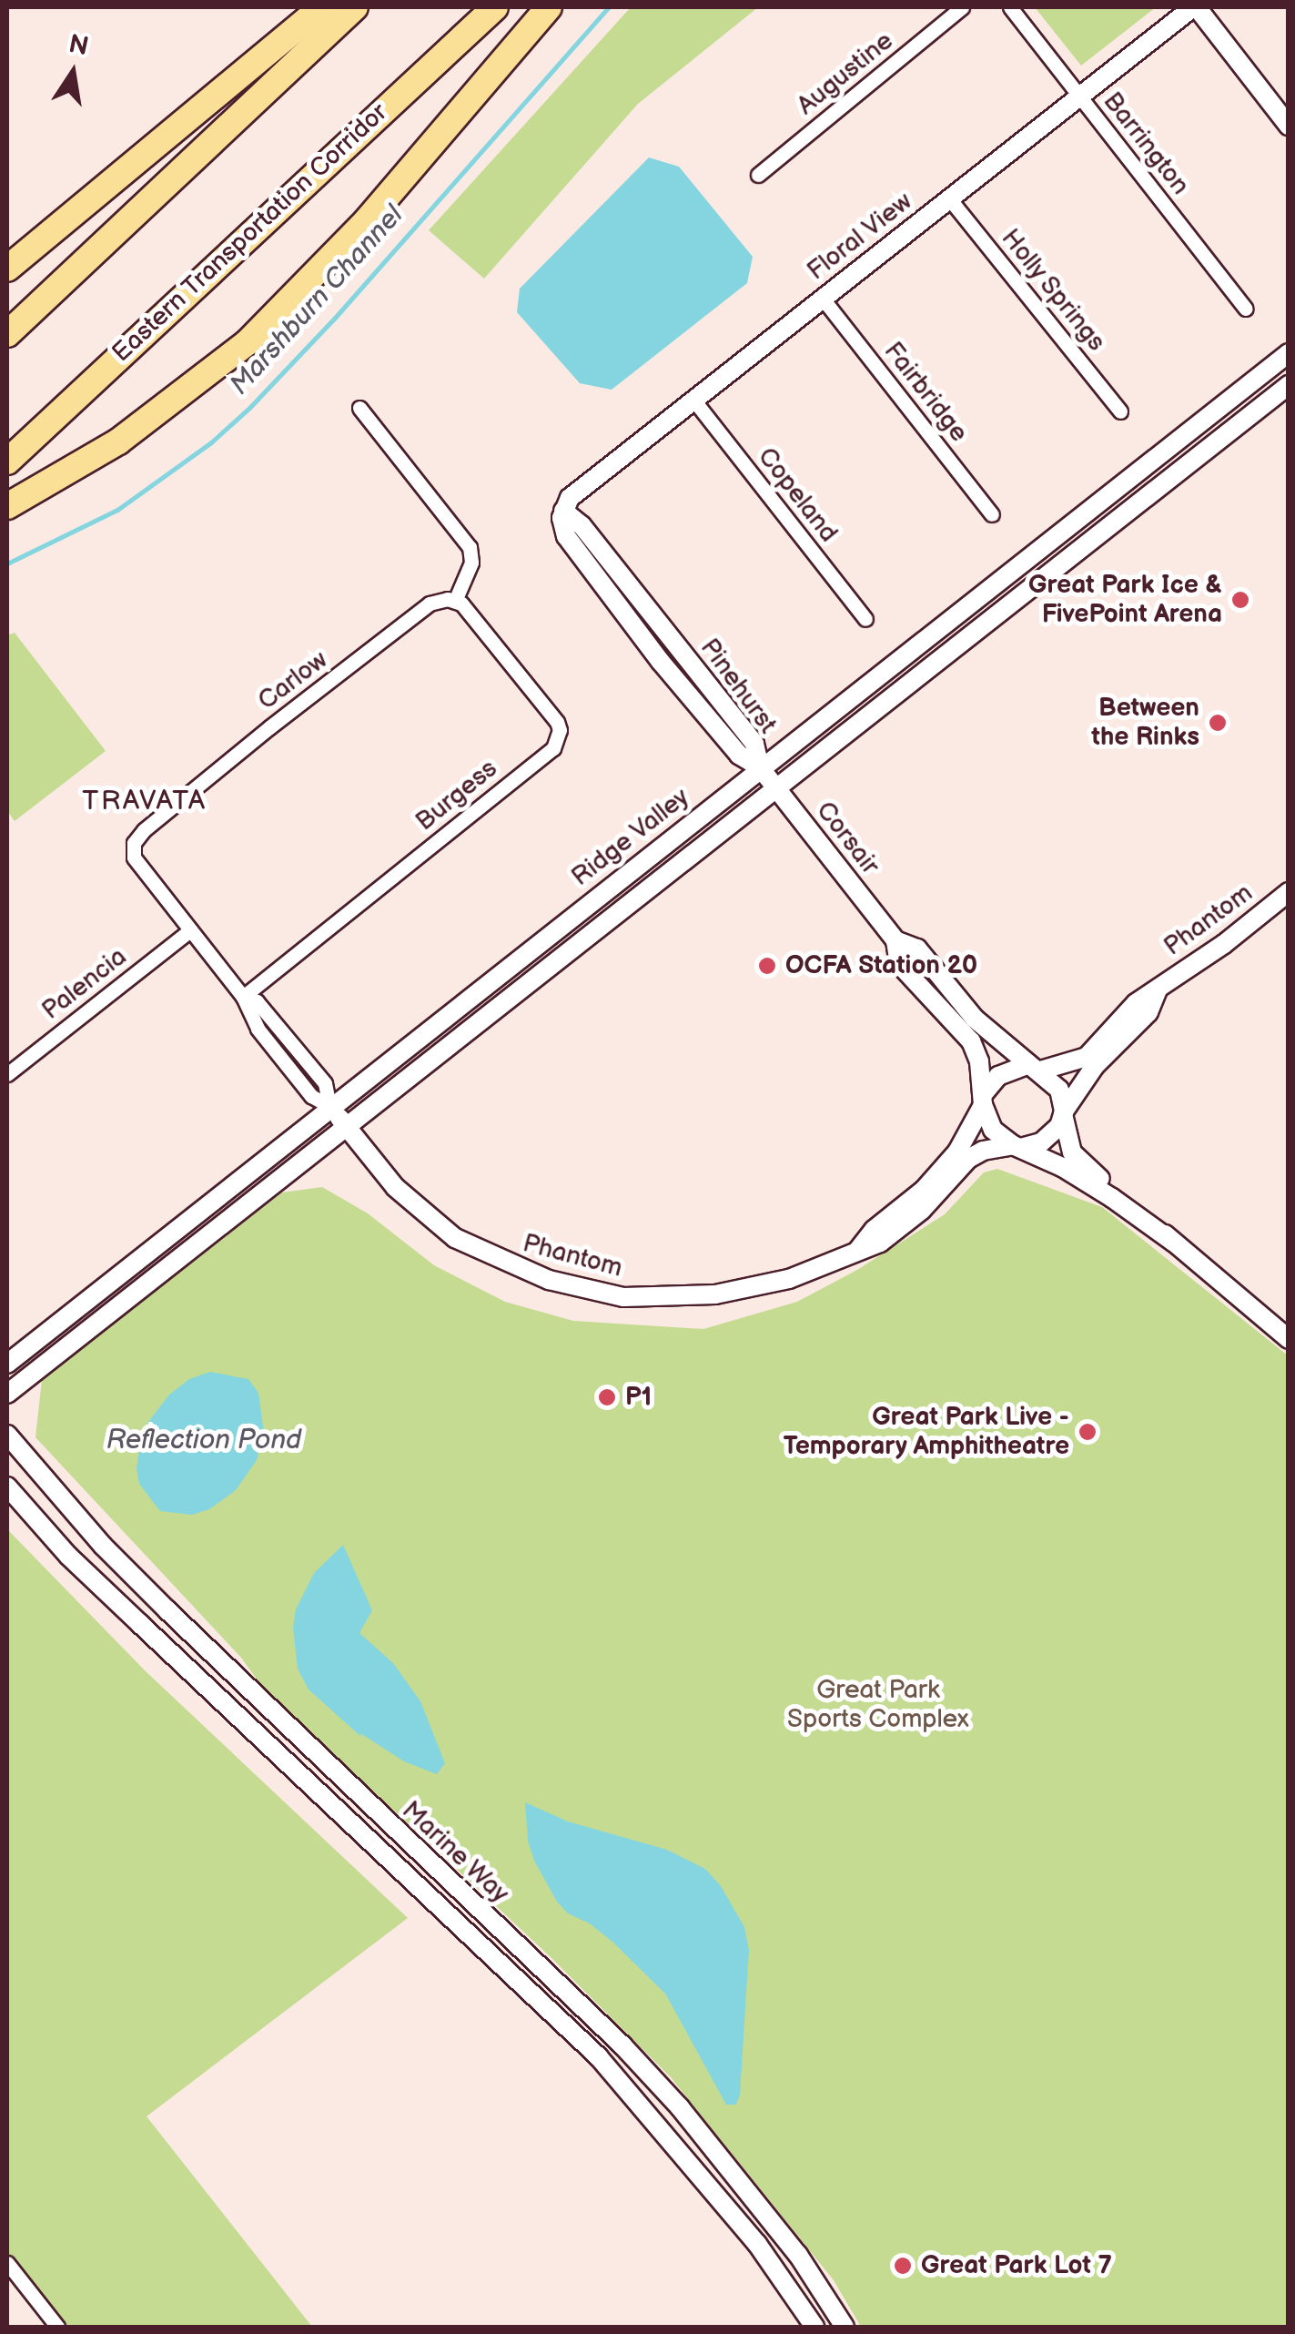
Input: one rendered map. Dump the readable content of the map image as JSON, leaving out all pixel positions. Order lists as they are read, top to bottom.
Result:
{
  "streets": {
    "highway": ["Eastern Transportation Corridor"],
    "main road": [
      "Floral View",
      "Pinehurst",
      "Ridge Valley",
      "Corsair",
      "Phantom",
      "Marine Way"
    ],
    "street": [
      "Augustine",
      "Barrington",
      "Holly Springs",
      "Fairbridge",
      "Copeland",
      "Carlow",
      "Burgess",
      "Palencia"
    ]
  },
  "crossings": [
    ["Barrington", "Floral View"],
    ["Floral View", "Holly Springs"],
    ["Floral View", "Fairbridge"],
    ["Floral View", "Copeland"],
    ["Floral View", "Pinehurst"],
    ["Carlow", "Burgess"],
    ["Carlow", "Ridge Valley"],
    ["Carlow", "Phantom"],
    ["Carlow", "Palencia"],
    ["Pinehurst", "Ridge Valley"],
    ["Pinehurst", "Corsair"],
    ["Ridge Valley", "Corsair"],
    ["Ridge Valley", "Phantom"],
    ["Corsair", "Phantom"]
  ],
  "districts": ["TRAVATA"],
  "water": ["Marshburn Channel", "Reflection Pond"],
  "parks": ["Great Park Sports Complex"],
  "places": [
    "Great Park Ice & FivePoint Arena",
    "Between the Rinks",
    "OCFA Station 20",
    "P1",
    "Great Park Live - Temporary Amphitheatre",
    "Great Park Lot 7"
  ],
  "north": "top"
}
